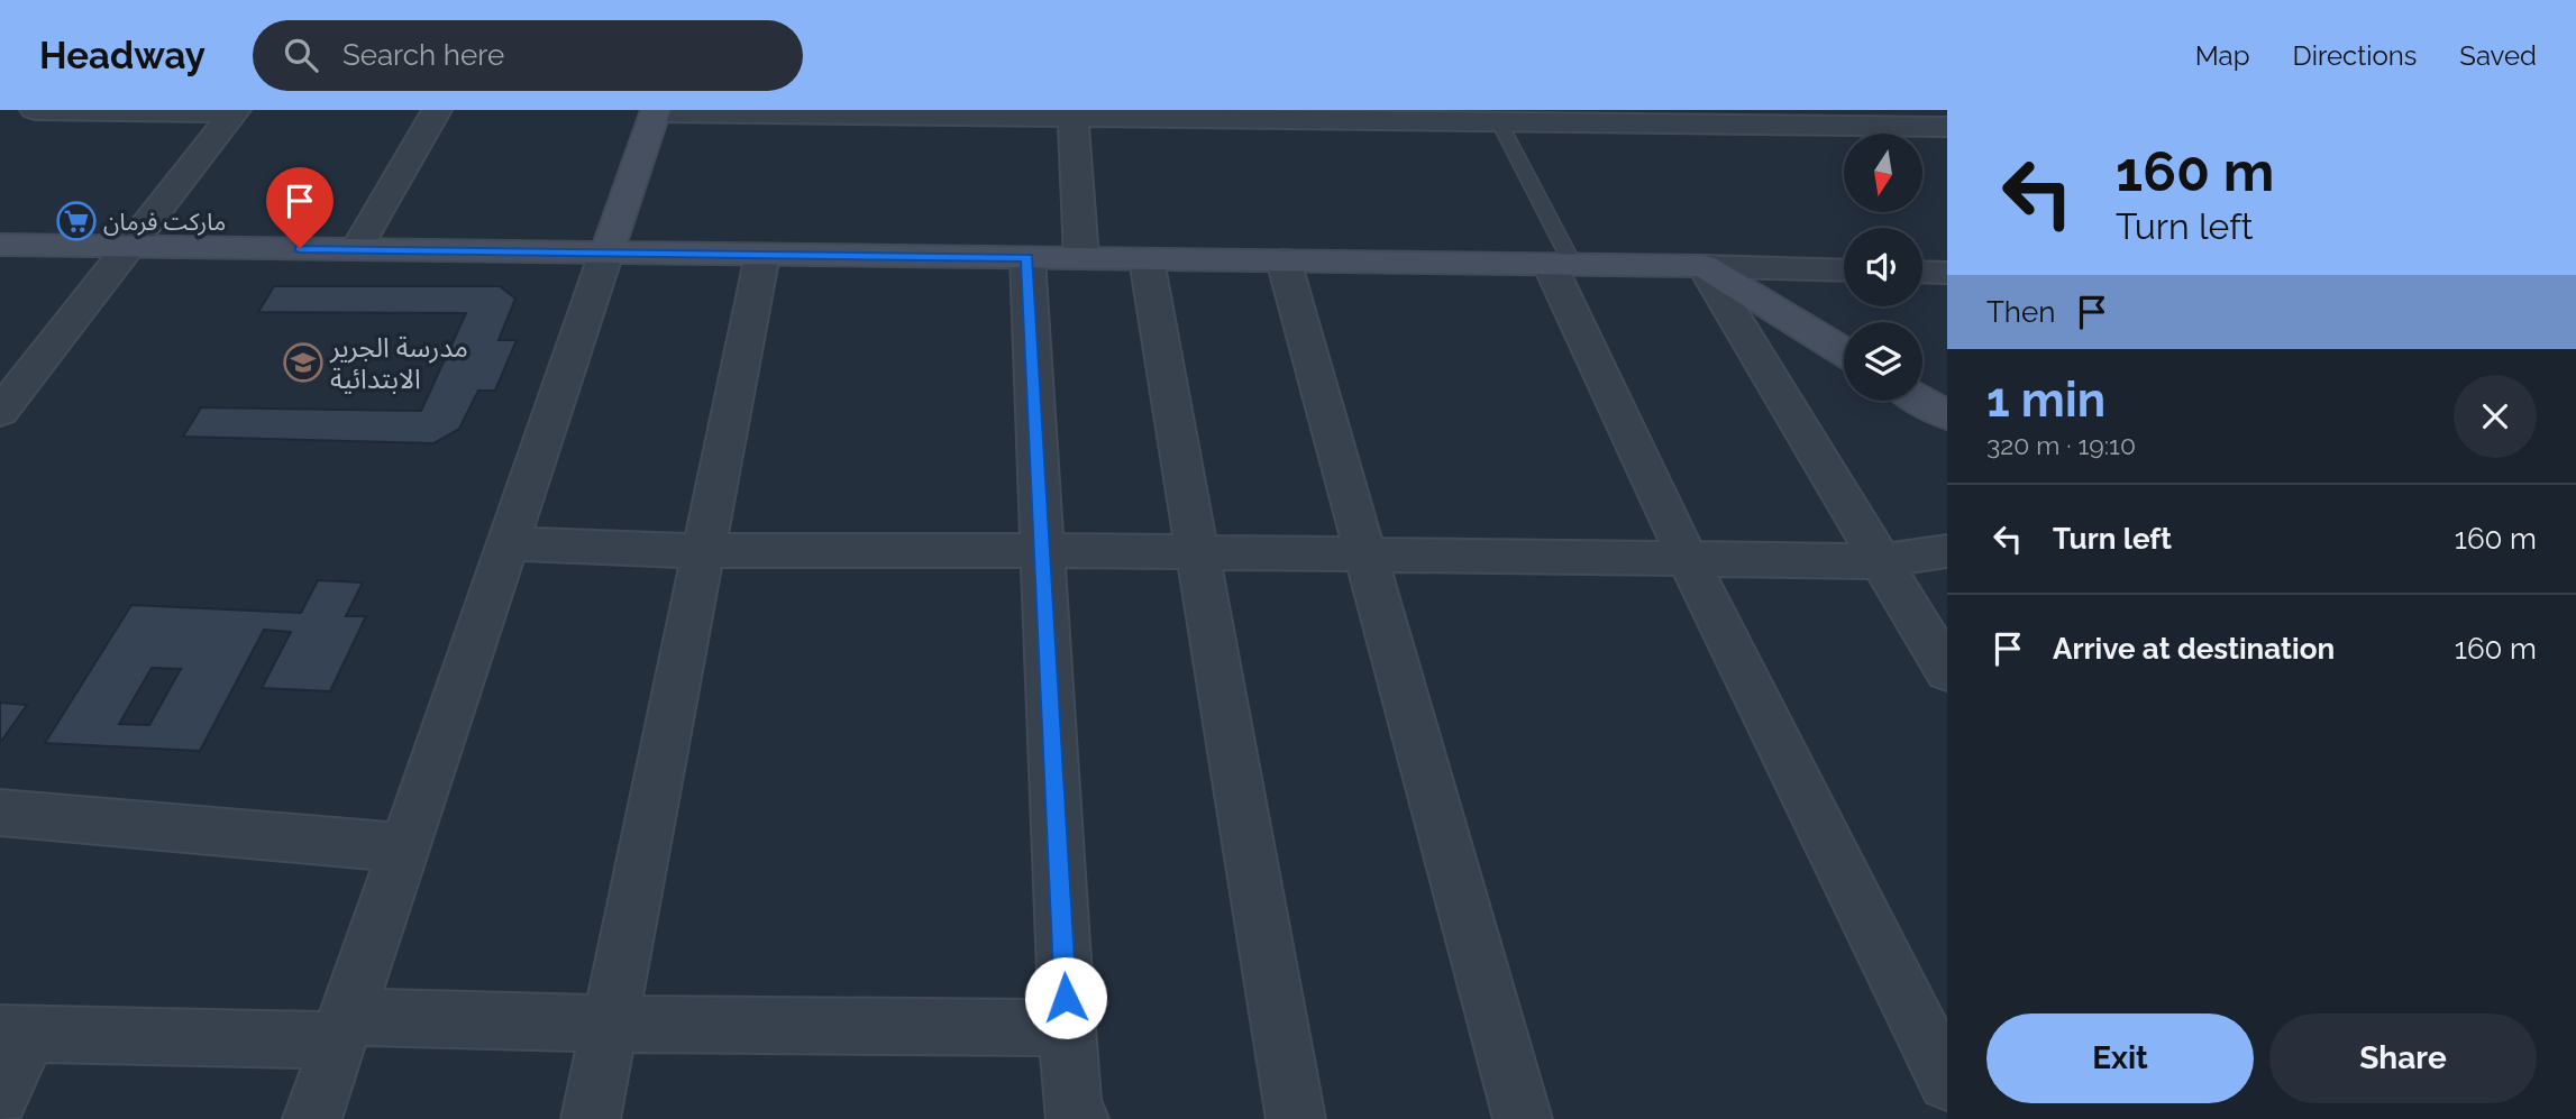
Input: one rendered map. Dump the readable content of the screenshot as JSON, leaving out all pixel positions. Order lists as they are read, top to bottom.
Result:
{
  "places": {
    "supermarket": ["مارکت فرمان"],
    "school or university": ["مدرسة الجرير الابتدائية"]
  },
  "north": "bottom",
  "page": {
    "header": "Headway",
    "search": "Search here",
    "nav": ["Map", "Directions", "Saved"],
    "turn": ["160 m", "Turn left"],
    "then": "Then",
    "heading": ["1 min", "320 m · 19:10"],
    "list": [
      {
        "name": "Turn left",
        "value": "160 m"
      },
      {
        "name": "Arrive at destination",
        "value": "160 m"
      }
    ],
    "buttons": ["Exit", "Share"]
  }
}
